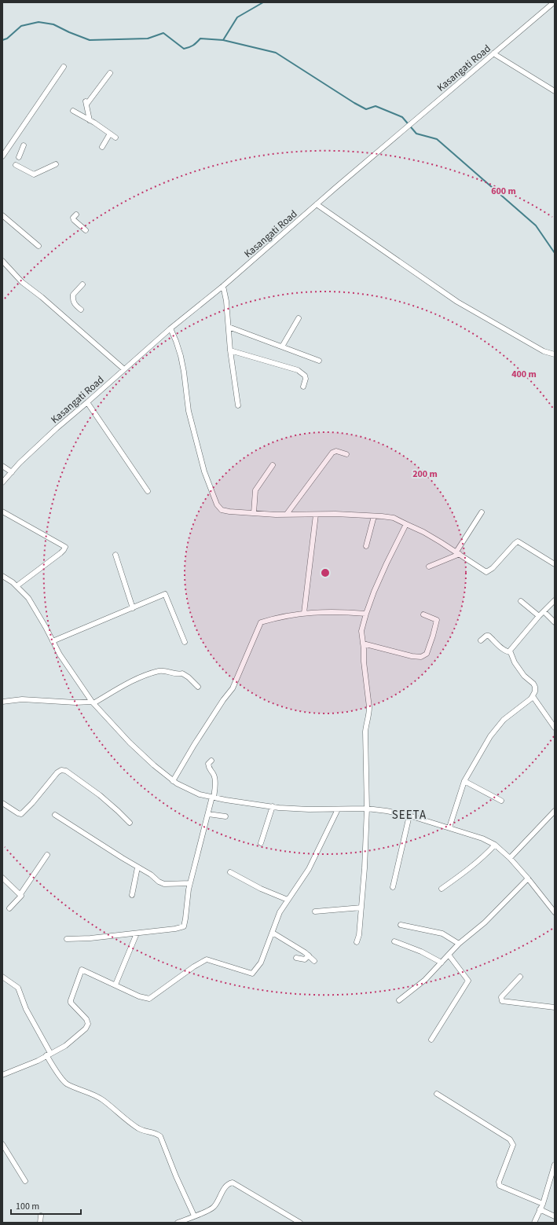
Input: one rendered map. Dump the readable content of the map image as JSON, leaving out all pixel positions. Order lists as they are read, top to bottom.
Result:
{
  "streets": {
    "street": ["Kasangati Road"]
  },
  "districts": ["SEETA"],
  "scale_bar": "100 m",
  "rings": ["600 m", "400 m", "200 m"]
}
